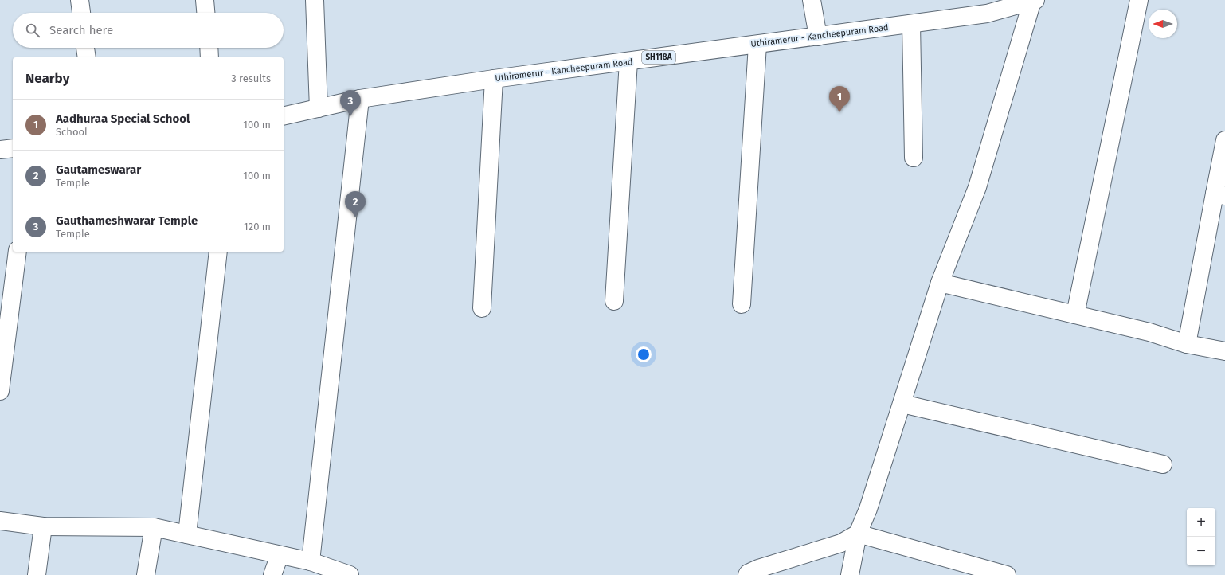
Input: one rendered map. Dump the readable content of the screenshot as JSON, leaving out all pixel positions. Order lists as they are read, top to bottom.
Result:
{
  "streets": {
    "street": ["Uthiramerur - Kancheepuram Road", "SH118A"]
  },
  "north": "left",
  "page": {
    "search": "Search here",
    "heading": ["Nearby", "3 results"],
    "pins": ["1", "3", "2"],
    "list": [
      {
        "mark": "1",
        "name": "Aadhuraa Special School",
        "note": "School",
        "value": "100 m"
      },
      {
        "mark": "2",
        "name": "Gautameswarar",
        "note": "Temple",
        "value": "100 m"
      },
      {
        "mark": "3",
        "name": "Gauthameshwarar Temple",
        "note": "Temple",
        "value": "120 m"
      }
    ],
    "map_buttons": ["+", "−"]
  }
}
